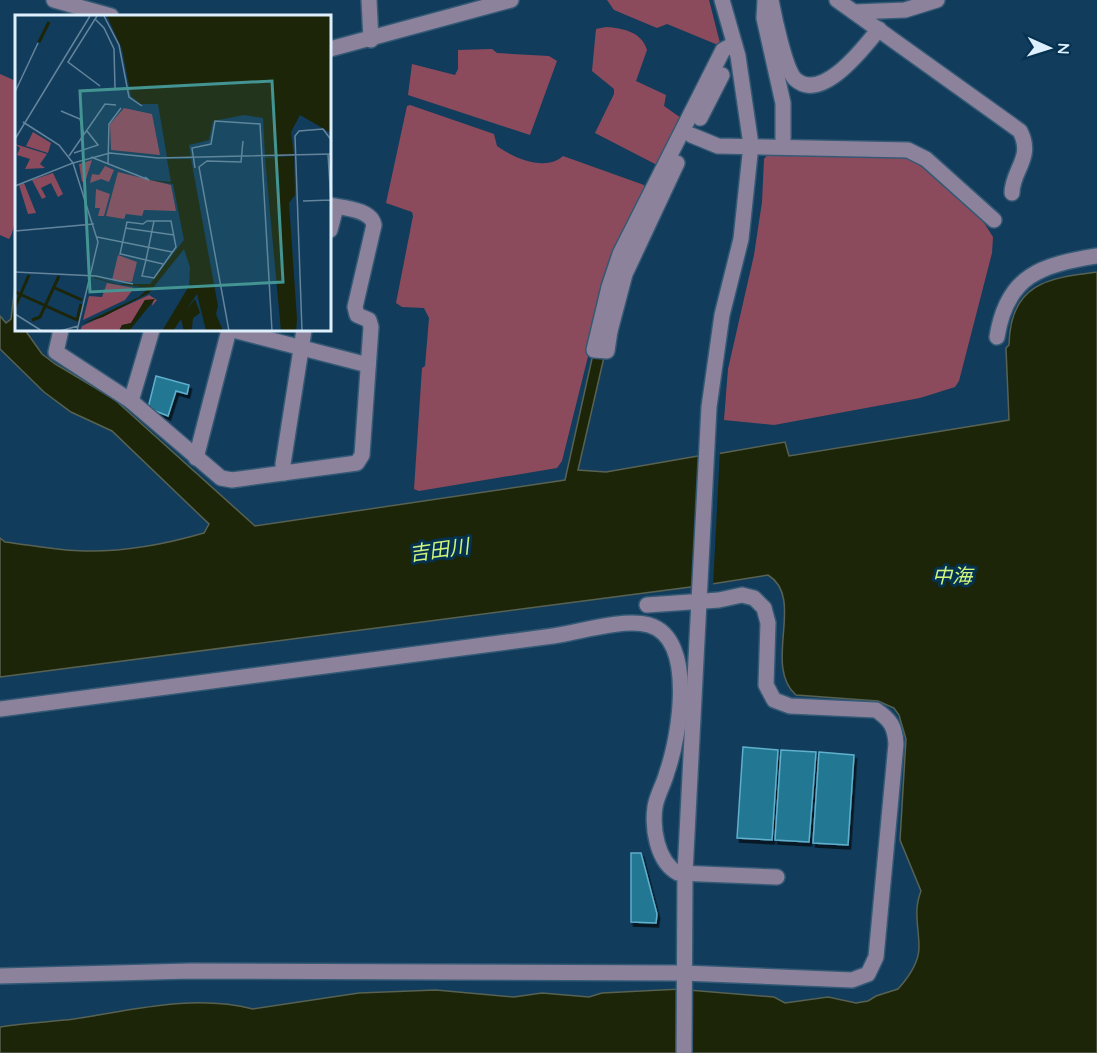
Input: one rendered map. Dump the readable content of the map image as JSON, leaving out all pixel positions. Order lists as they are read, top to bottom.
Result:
{
  "water": ["吉田川", "中海"],
  "north": "right"
}
